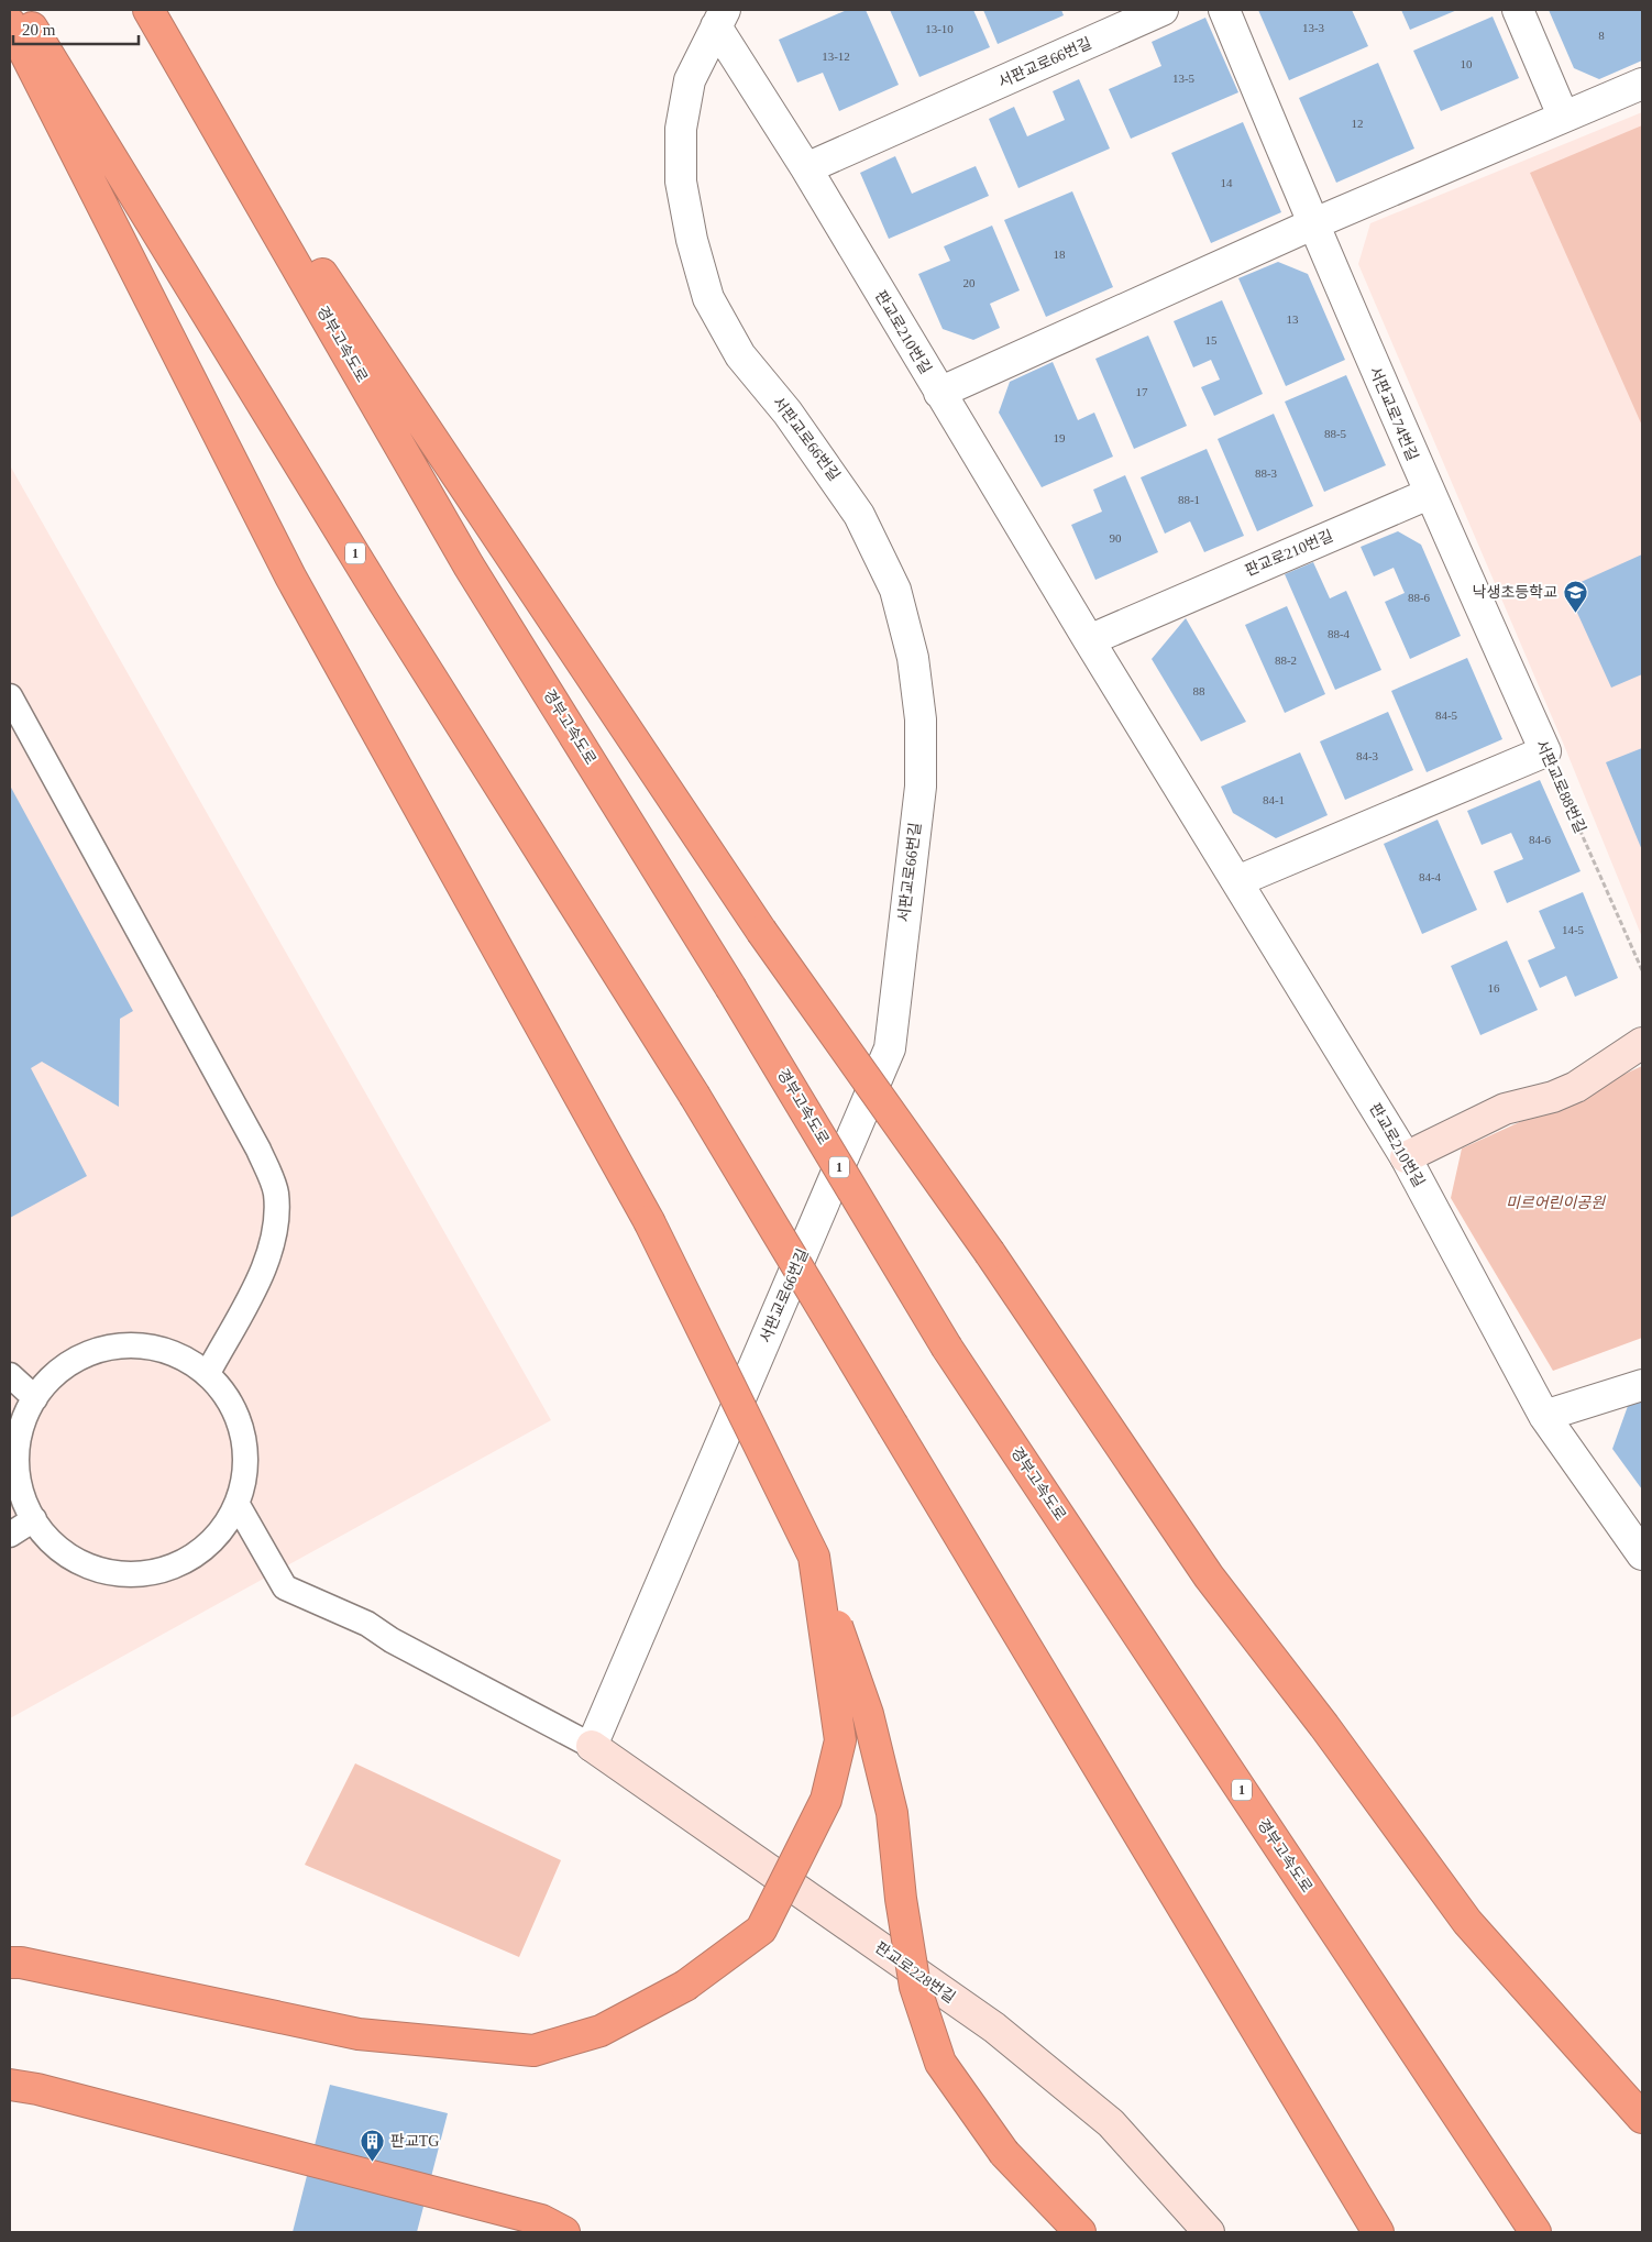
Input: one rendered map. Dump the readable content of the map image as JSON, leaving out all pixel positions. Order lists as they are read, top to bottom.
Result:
{
  "streets": {
    "highway": ["경부고속도로", "1"],
    "street": [
      "서판교로66번길",
      "판교로210번길",
      "서판교로74번길",
      "서판교로88번길",
      "판교로228번길"
    ]
  },
  "crossings": [
    ["서판교로66번길", "판교로210번길"],
    ["서판교로66번길", "판교로228번길"],
    ["판교로210번길", "서판교로74번길"],
    ["서판교로74번길", "서판교로88번길"]
  ],
  "parks": ["미르어린이공원"],
  "places": {
    "school or university": ["낙생초등학교"],
    "building": ["판교TG"]
  },
  "house_numbers": [
    "13-3",
    "13-10",
    "8",
    "13-12",
    "10",
    "13-5",
    "12",
    "14",
    "18",
    "20",
    "13",
    "15",
    "17",
    "88-5",
    "19",
    "88-3",
    "88-1",
    "90",
    "88-6",
    "88-4",
    "88-2",
    "88",
    "84-5",
    "84-3",
    "84-1",
    "84-6",
    "84-4",
    "14-5",
    "16"
  ],
  "scale_bar": "20 m"
}
